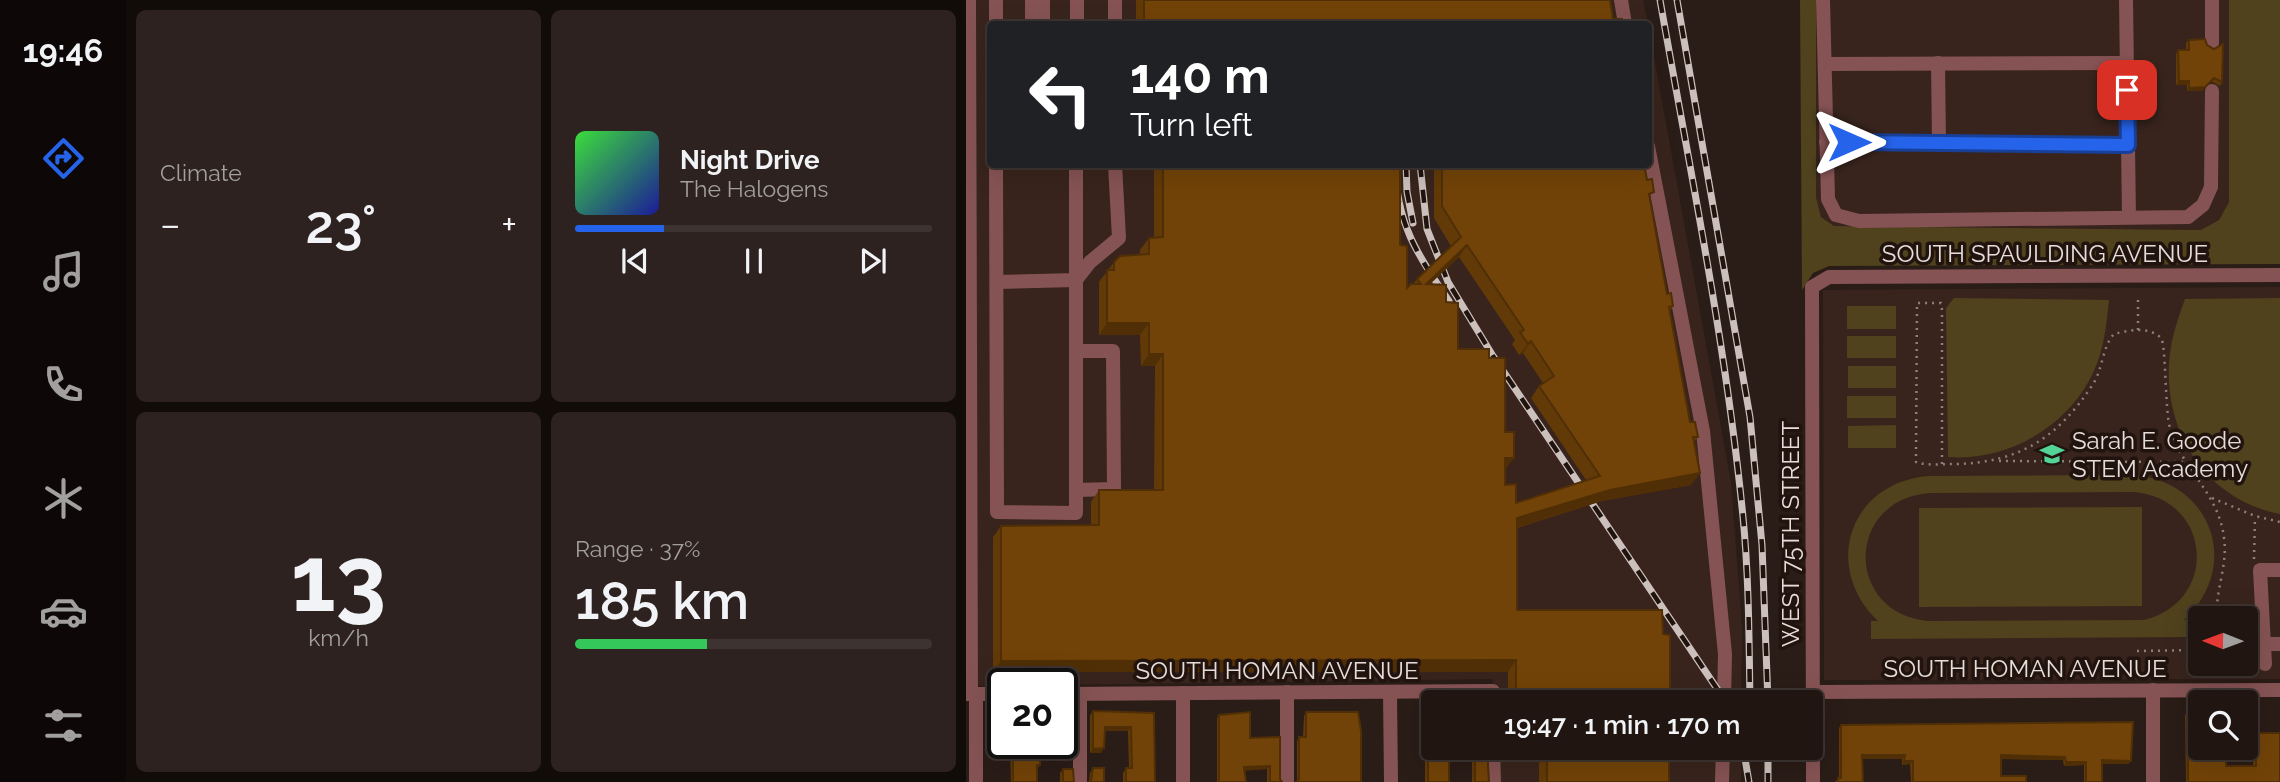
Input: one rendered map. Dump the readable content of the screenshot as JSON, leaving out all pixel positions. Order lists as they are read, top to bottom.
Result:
{
  "streets": {
    "street": ["SOUTH SPAULDING AVENUE", "WEST 75TH STREET", "SOUTH HOMAN AVENUE"]
  },
  "crossings": [
    ["SOUTH SPAULDING AVENUE", "WEST 75TH STREET"]
  ],
  "places": {
    "school or university": ["Sarah E. Goode STEM Academy"]
  },
  "north": "left",
  "page": {
    "tabs": "19:46",
    "tile": [
      "Climate",
      ["13", "km/h"],
      ["Range · 37%", "185 km"]
    ],
    "turn": ["140 m", "Turn left"],
    "song": ["Night Drive", "The Halogens"],
    "heat": ["−", "23°", "+"],
    "limit": "20",
    "trip": "19:47 · 1 min · 170 m"
  }
}
